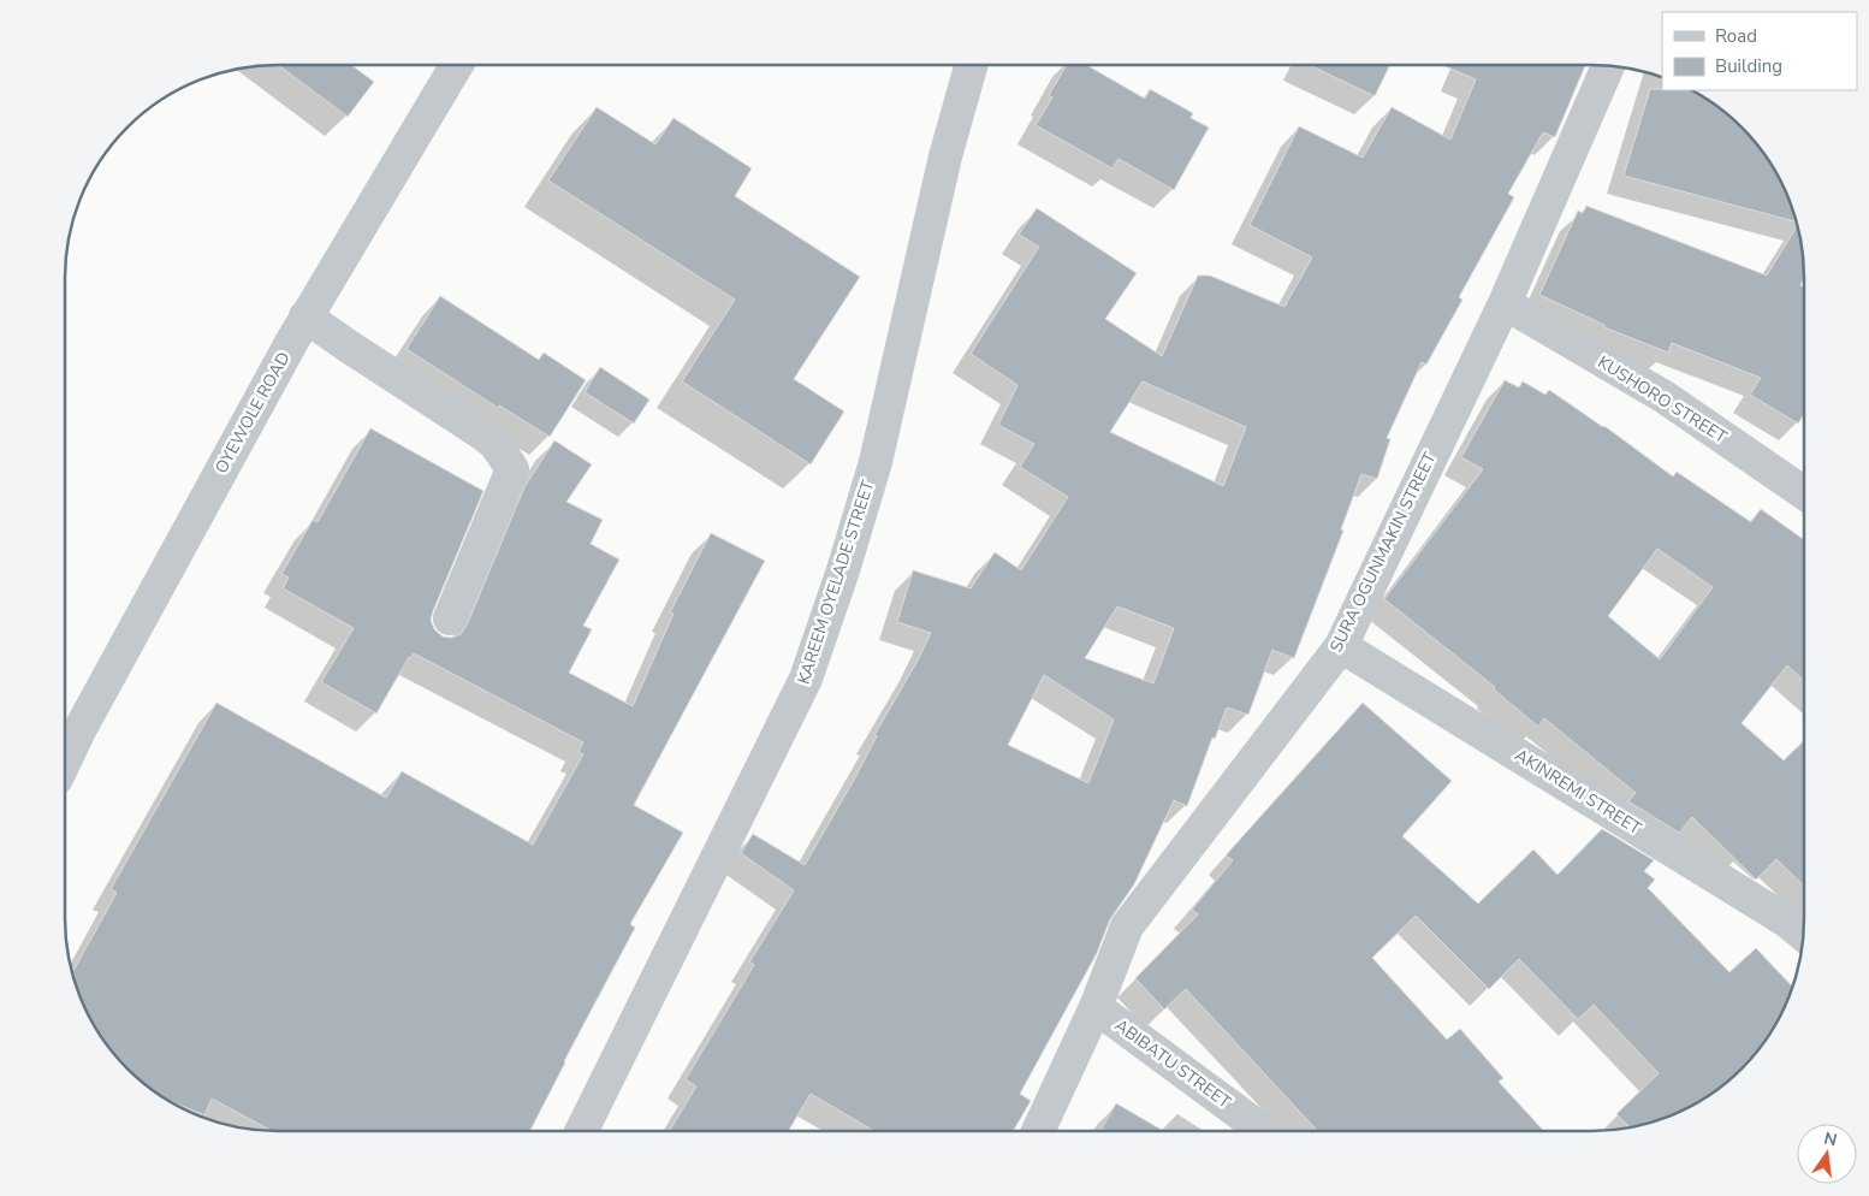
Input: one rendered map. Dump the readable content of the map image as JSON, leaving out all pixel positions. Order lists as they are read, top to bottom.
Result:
{
  "streets": {
    "street": [
      "KUSHORO STREET",
      "OYEWOLE ROAD",
      "SURA OGUNMAKIN STREET",
      "KAREEM OYELADE STREET",
      "AKINREMI STREET",
      "ABIBATU STREET"
    ]
  },
  "crossings": [
    ["KUSHORO STREET", "SURA OGUNMAKIN STREET"],
    ["SURA OGUNMAKIN STREET", "AKINREMI STREET"],
    ["SURA OGUNMAKIN STREET", "ABIBATU STREET"]
  ],
  "legend": ["Road", "Building"],
  "north": "top"
}
